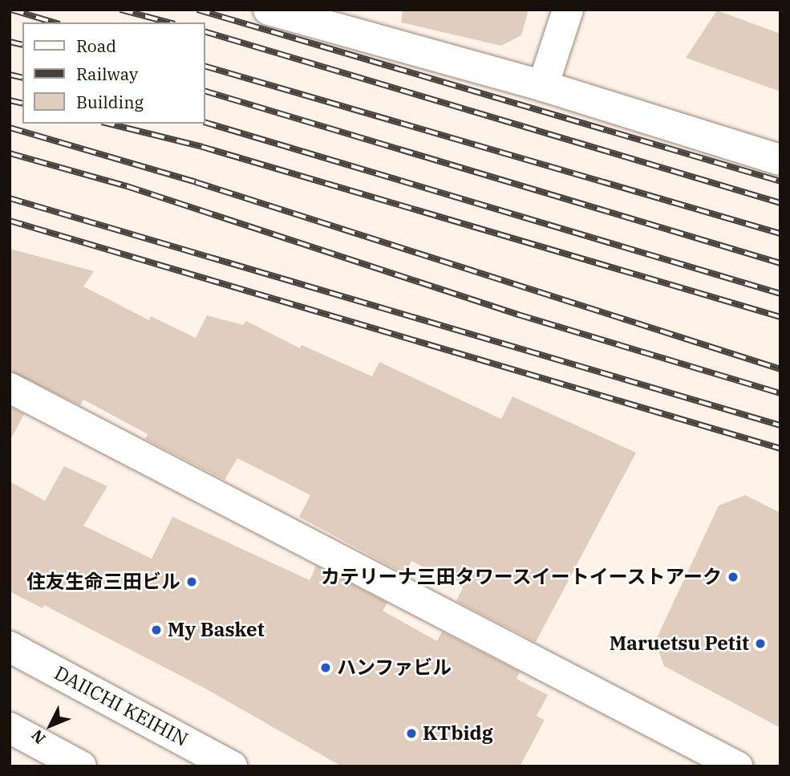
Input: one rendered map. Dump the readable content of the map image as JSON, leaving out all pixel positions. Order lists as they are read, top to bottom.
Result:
{
  "streets": {
    "main road": ["DAIICHI KEIHIN"]
  },
  "places": [
    "カテリーナ三田タワースイートイーストアーク",
    "住友生命三田ビル",
    "My Basket",
    "Maruetsu Petit",
    "ハンファビル",
    "KTbidg"
  ],
  "legend": ["Road", "Railway", "Building"],
  "north": "bottom left"
}
